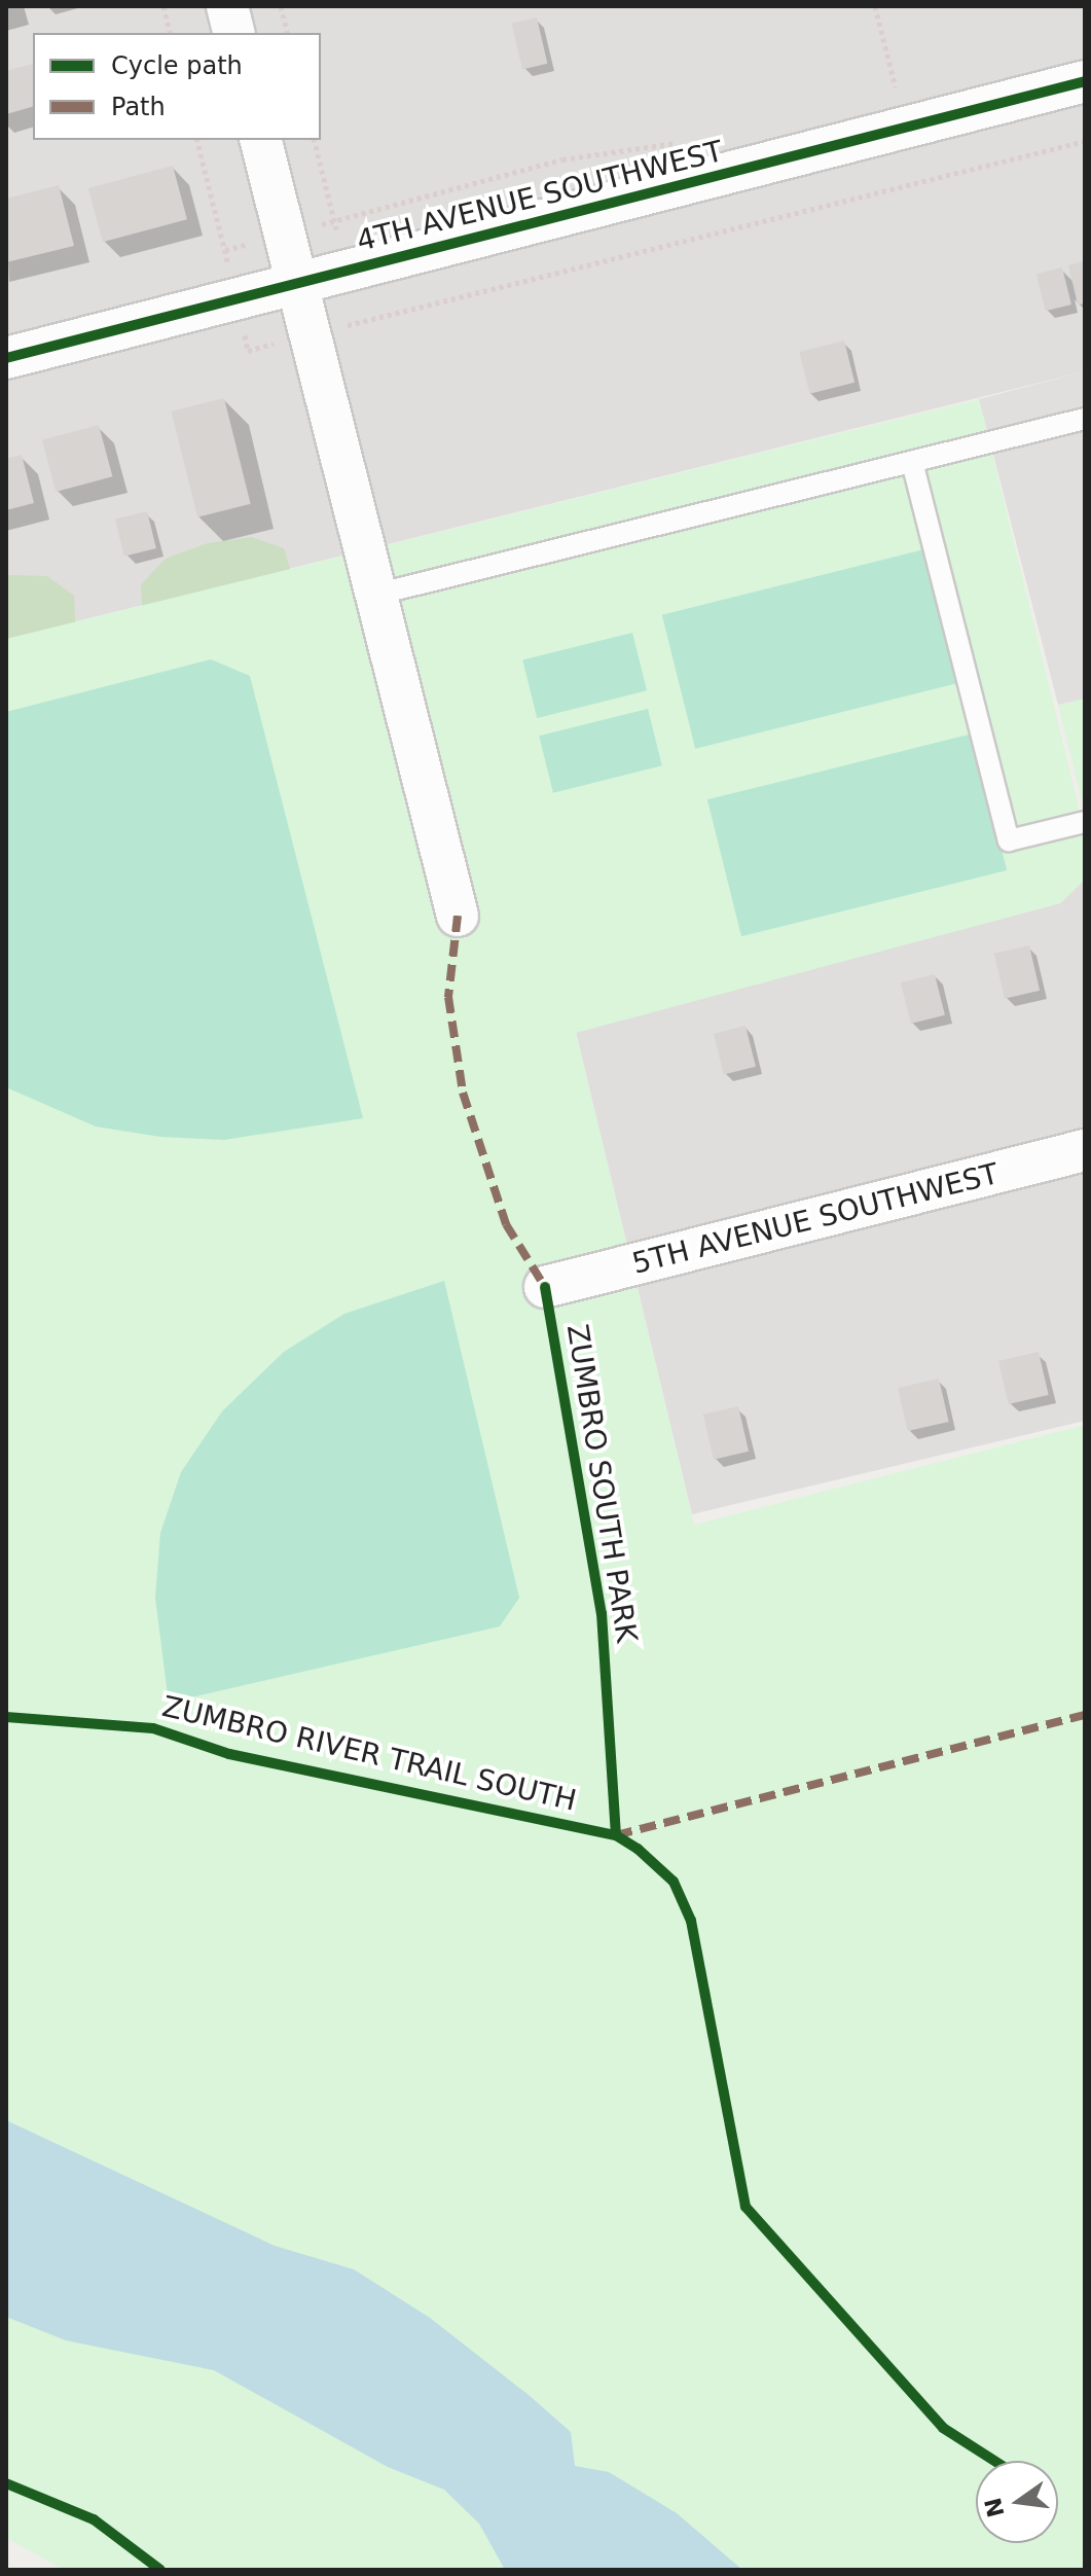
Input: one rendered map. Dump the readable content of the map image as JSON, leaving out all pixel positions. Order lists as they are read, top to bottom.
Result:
{
  "streets": {
    "street": ["4TH AVENUE SOUTHWEST", "5TH AVENUE SOUTHWEST"],
    "cycle path": ["ZUMBRO SOUTH PARK", "ZUMBRO RIVER TRAIL SOUTH"]
  },
  "legend": ["Cycle path", "Path"],
  "north": "left"
}
